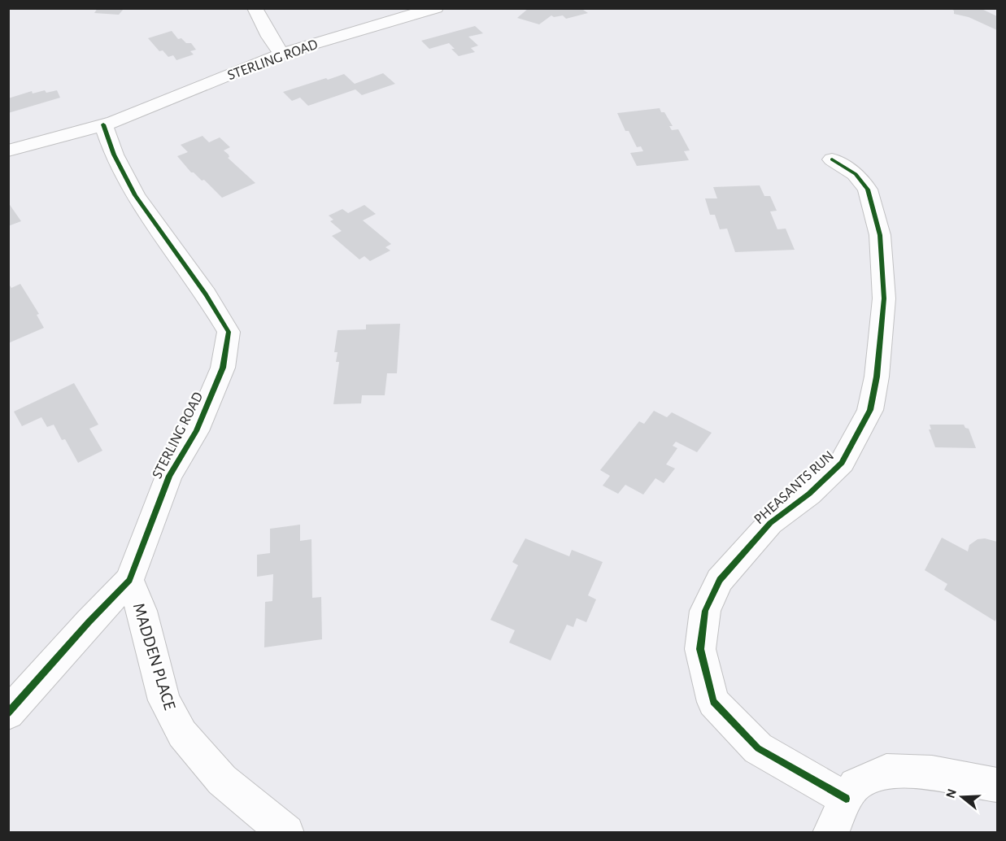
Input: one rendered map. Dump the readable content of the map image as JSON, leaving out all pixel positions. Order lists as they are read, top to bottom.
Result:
{
  "streets": {
    "street": ["STERLING ROAD", "PHEASANTS RUN", "MADDEN PLACE"]
  },
  "crossings": [
    ["STERLING ROAD", "MADDEN PLACE"]
  ],
  "north": "left"
}
